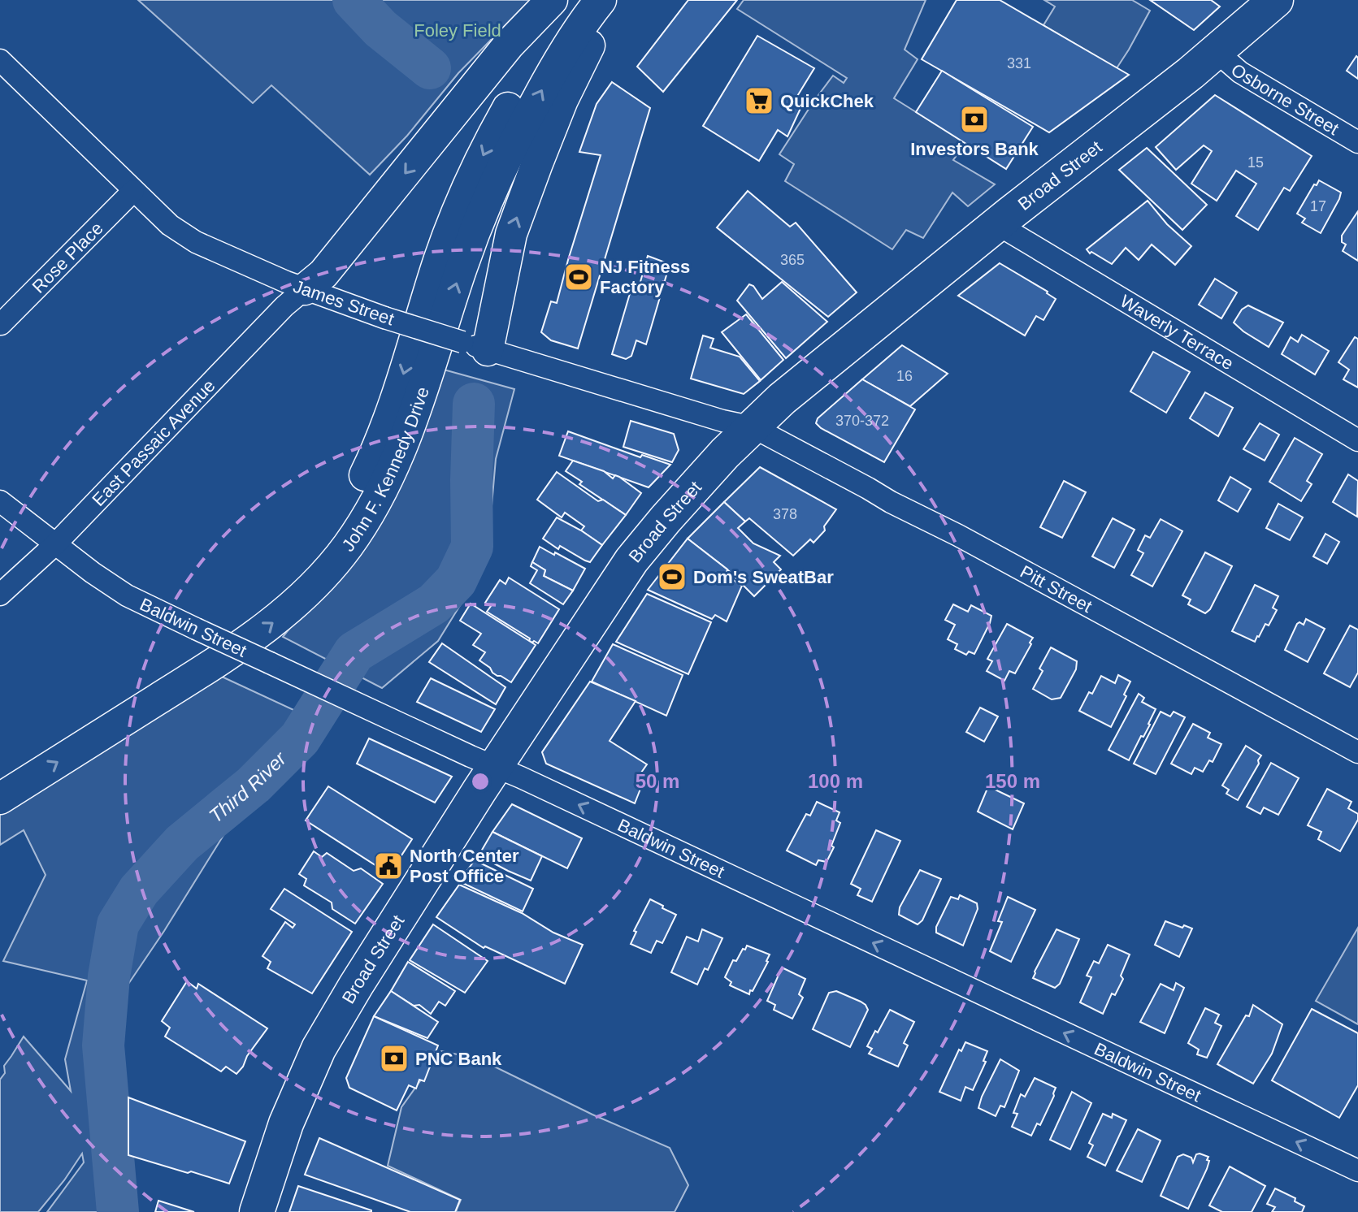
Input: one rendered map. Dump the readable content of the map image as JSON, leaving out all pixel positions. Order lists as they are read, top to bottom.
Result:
{
  "streets": {
    "main road": ["Broad Street", "John F. Kennedy Drive"],
    "street": [
      "Osborne Street",
      "Rose Place",
      "James Street",
      "Waverly Terrace",
      "East Passaic Avenue",
      "Pitt Street",
      "Baldwin Street"
    ]
  },
  "crossings": [
    ["Osborne Street", "Broad Street"],
    ["Broad Street", "James Street"],
    ["Broad Street", "Waverly Terrace"],
    ["Broad Street", "Pitt Street"],
    ["Broad Street", "Baldwin Street"],
    ["Rose Place", "James Street"],
    ["James Street", "East Passaic Avenue"],
    ["James Street", "Pitt Street"],
    ["East Passaic Avenue", "Baldwin Street"]
  ],
  "one_way": ["Baldwin Street"],
  "water": ["Third River"],
  "parks": ["Foley Field"],
  "places": {
    "supermarket": ["QuickChek"],
    "bank": ["Investors Bank", "PNC Bank"],
    "sports": ["NJ Fitness Factory", "Dom's SweatBar"],
    "public building": ["North Center Post Office"]
  },
  "house_numbers": [
    "331",
    "15",
    "17",
    "365",
    "16",
    "370-372",
    "378"
  ],
  "rings": ["50 m", "100 m", "150 m"]
}
